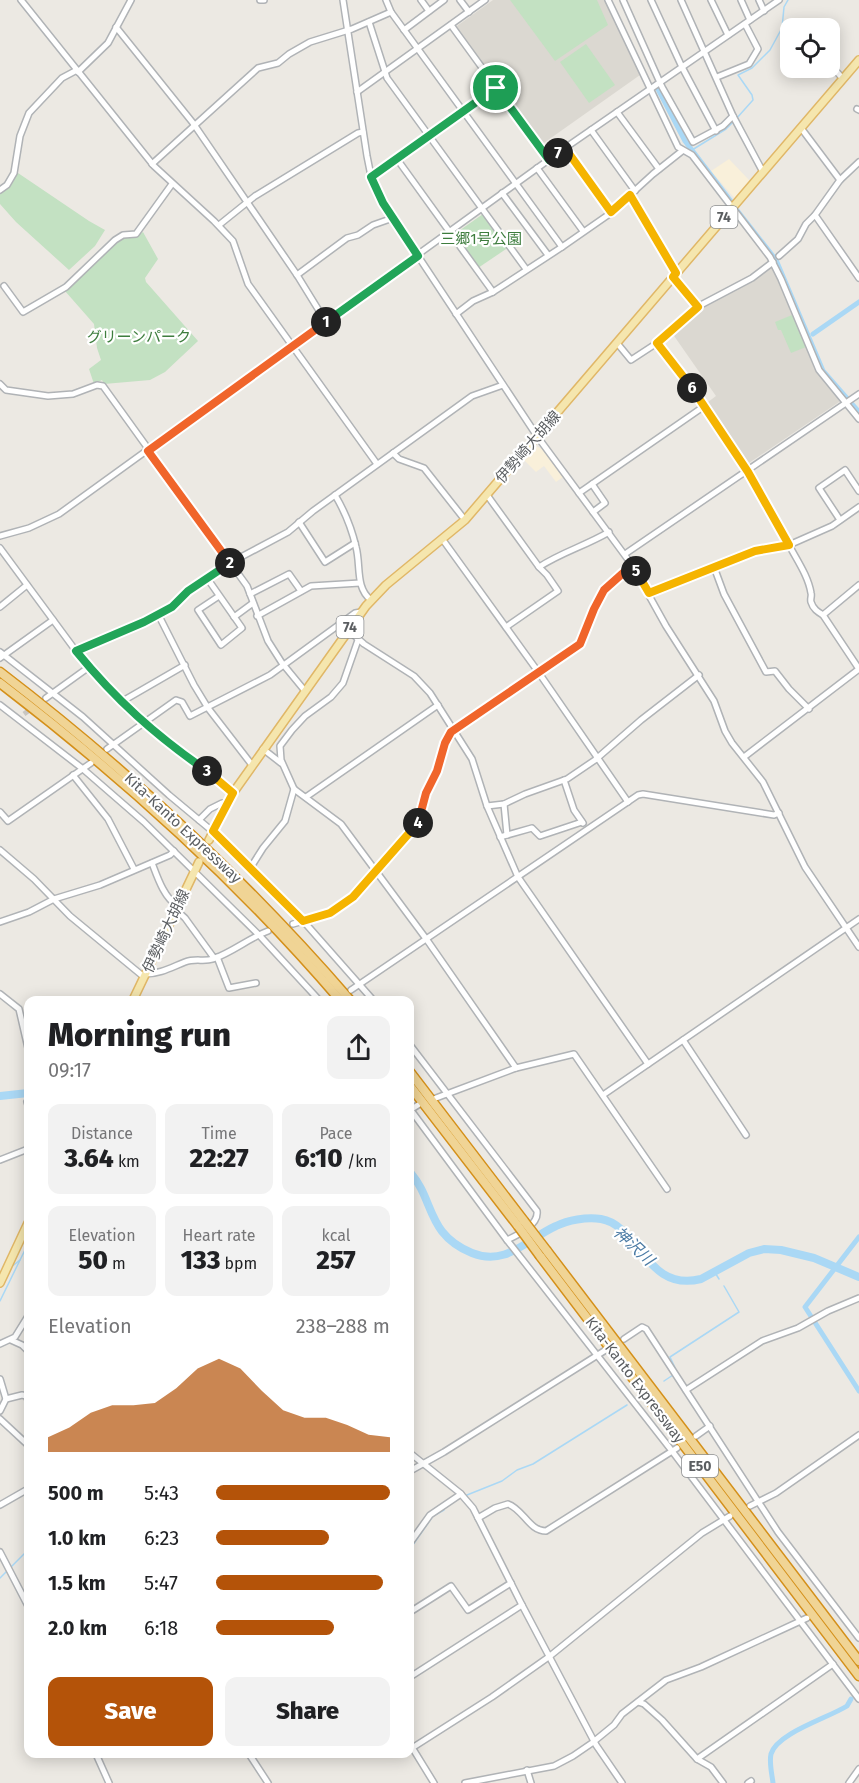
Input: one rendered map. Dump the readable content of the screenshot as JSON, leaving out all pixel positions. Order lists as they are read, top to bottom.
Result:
{
  "streets": {
    "highway": ["Kita-Kanto Expressway", "E50"],
    "main road": ["74", "伊勢崎大胡線"]
  },
  "water": ["神沢川"],
  "parks": ["三郷1号公園", "グリーンパーク"],
  "page": {
    "pins": [
      "7",
      "1",
      "6",
      "2",
      "5",
      "3",
      "4"
    ],
    "heading": ["Morning run", "09:17"],
    "stats": [
      ["Distance", "3.64 km"],
      ["Time", "22:27"],
      ["Pace", "6:10 /km"],
      ["Elevation", "50 m"],
      ["Heart rate", "133 bpm"],
      ["kcal", "257"]
    ],
    "chart": ["Elevation", "238–288 m"],
    "list": [
      {
        "name": "500 m",
        "note": "5:43"
      },
      {
        "name": "1.0 km",
        "note": "6:23"
      },
      {
        "name": "1.5 km",
        "note": "5:47"
      },
      {
        "name": "2.0 km",
        "note": "6:18"
      }
    ],
    "buttons": ["Save", "Share"]
  }
}
